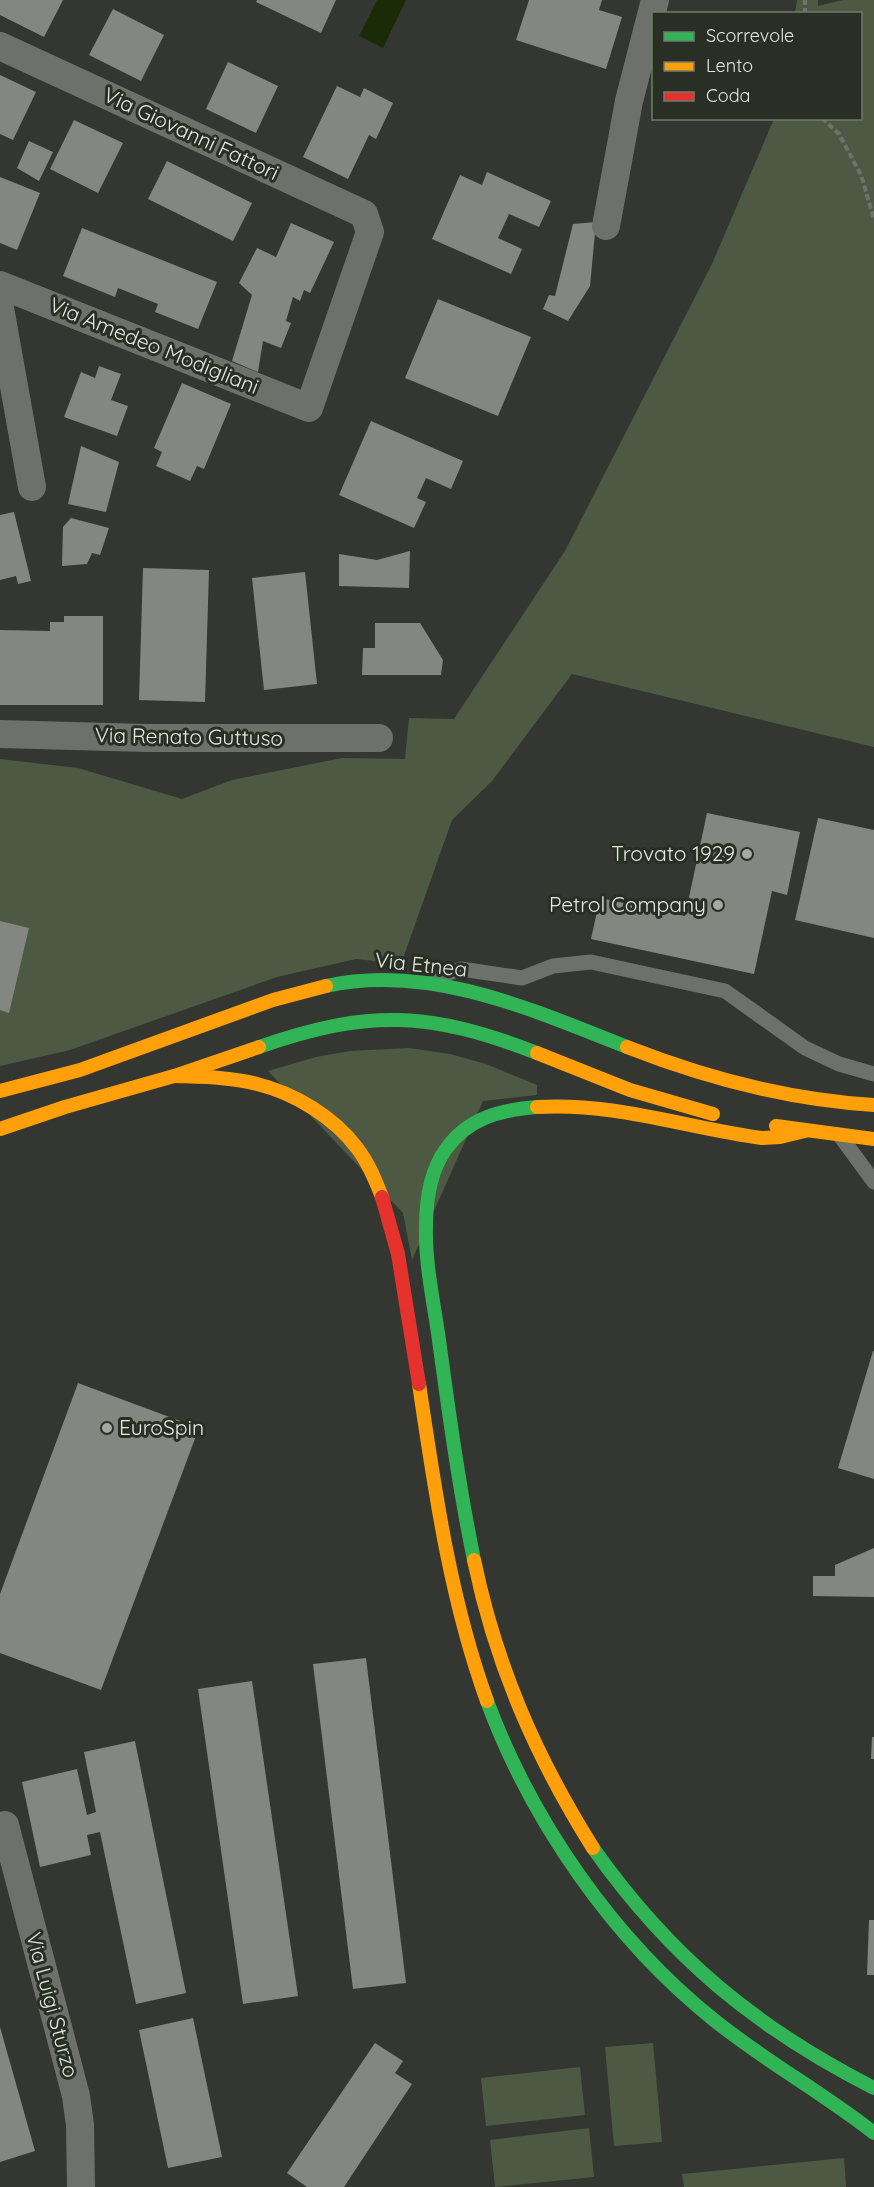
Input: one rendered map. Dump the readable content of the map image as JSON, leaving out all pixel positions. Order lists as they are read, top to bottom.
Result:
{
  "streets": {
    "main road": ["Via Etnea"],
    "street": [
      "Via Giovanni Fattori",
      "Via Amedeo Modigliani",
      "Via Renato Guttuso",
      "Via Luigi Sturzo"
    ]
  },
  "crossings": [
    ["Via Giovanni Fattori", "Via Amedeo Modigliani"]
  ],
  "places": ["Trovato 1929", "Petrol Company", "EuroSpin"],
  "legend": ["Scorrevole", "Lento", "Coda"]
}
